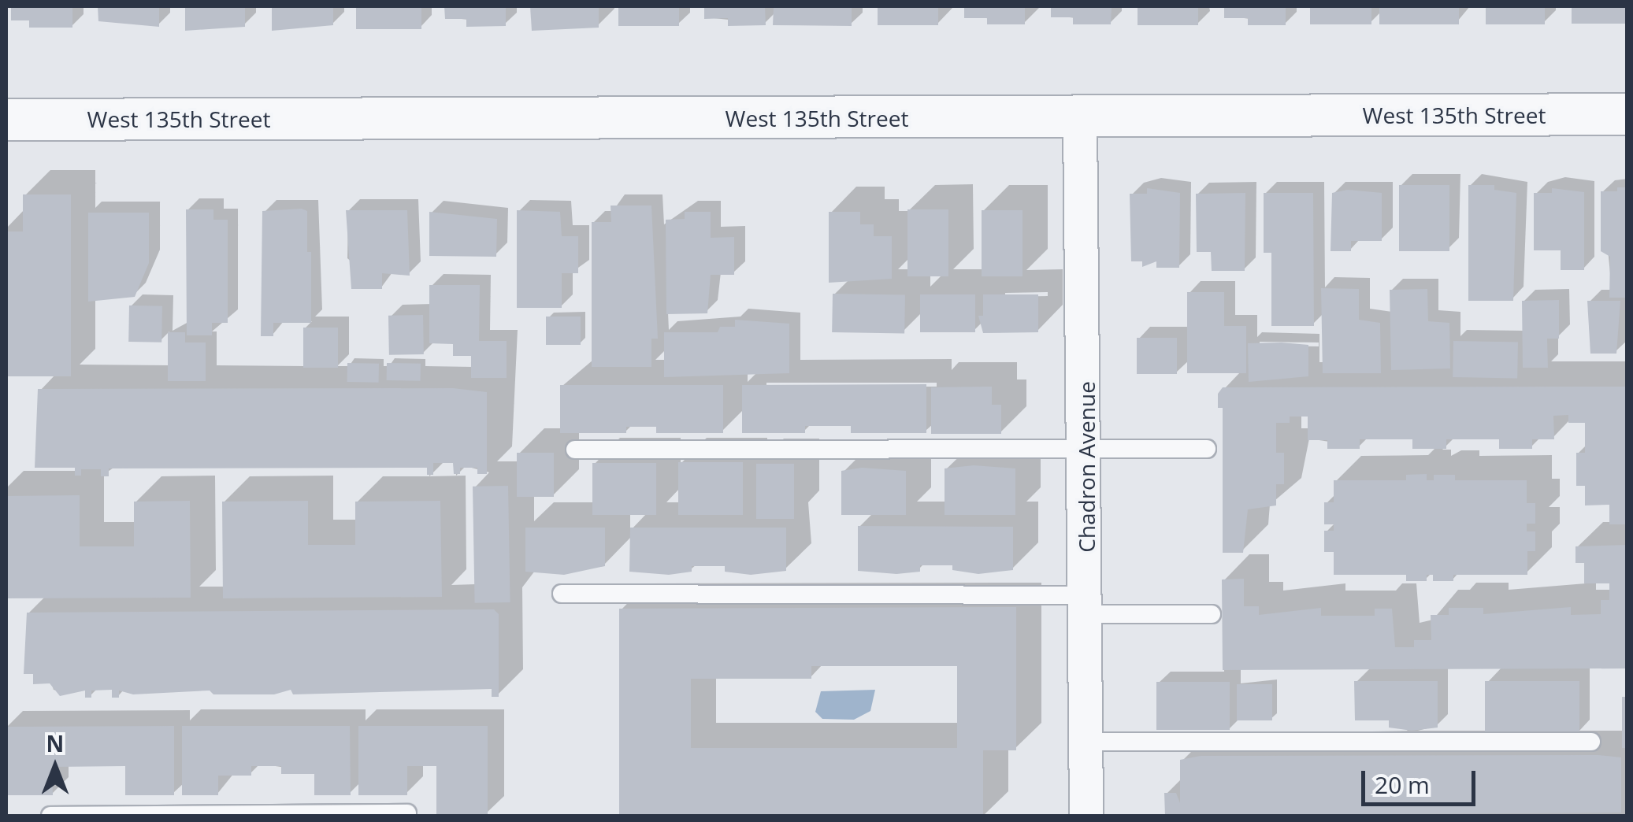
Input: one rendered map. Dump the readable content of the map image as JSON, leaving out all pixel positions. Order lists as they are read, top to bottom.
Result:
{
  "streets": {
    "street": ["West 135th Street", "Chadron Avenue"]
  },
  "crossings": [
    ["West 135th Street", "Chadron Avenue"]
  ],
  "scale_bar": "20 m",
  "north": "top"
}
